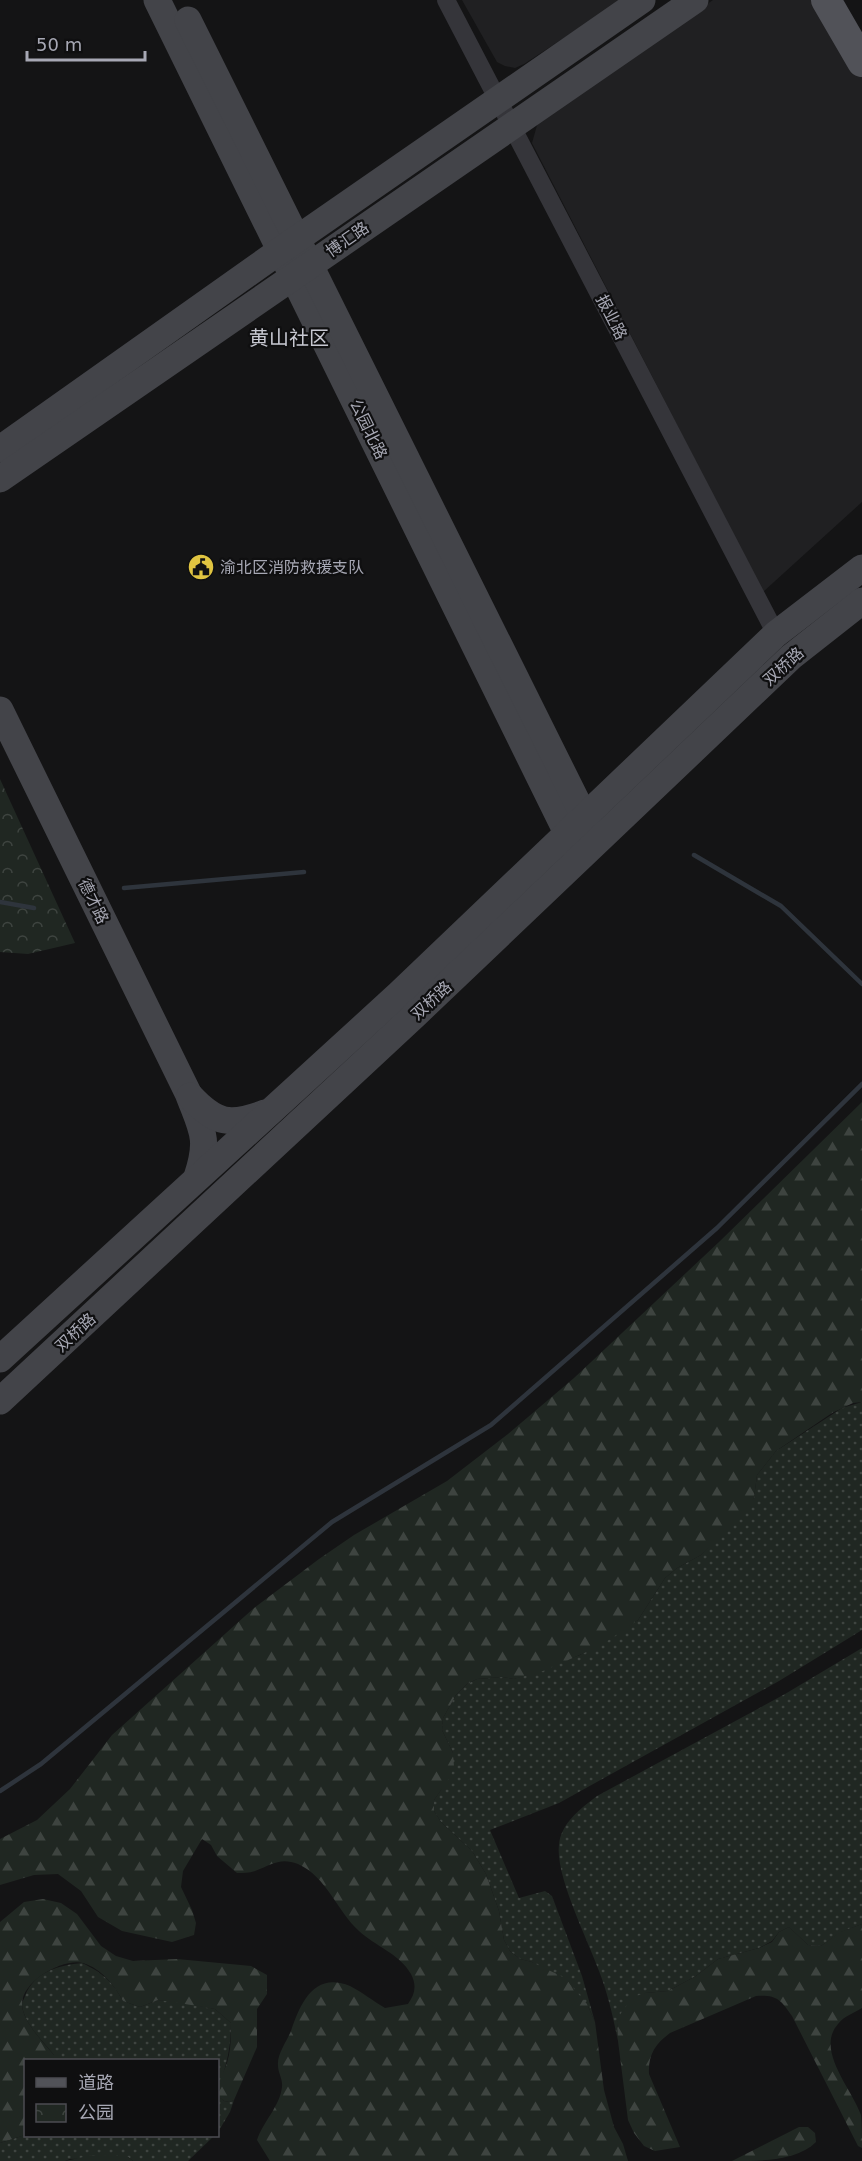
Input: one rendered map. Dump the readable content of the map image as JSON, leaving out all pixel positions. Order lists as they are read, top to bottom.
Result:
{
  "streets": {
    "main road": [
      "博汇路",
      "公园北路",
      "双桥路",
      "德才路"
    ],
    "street": ["报业路"]
  },
  "crossings": [
    ["博汇路", "报业路"],
    ["博汇路", "公园北路"],
    ["报业路", "双桥路"],
    ["公园北路", "双桥路"],
    ["双桥路", "德才路"]
  ],
  "districts": ["黄山社区"],
  "places": {
    "public building": ["渝北区消防救援支队"]
  },
  "legend": ["道路", "公园"],
  "scale_bar": "50 m"
}
